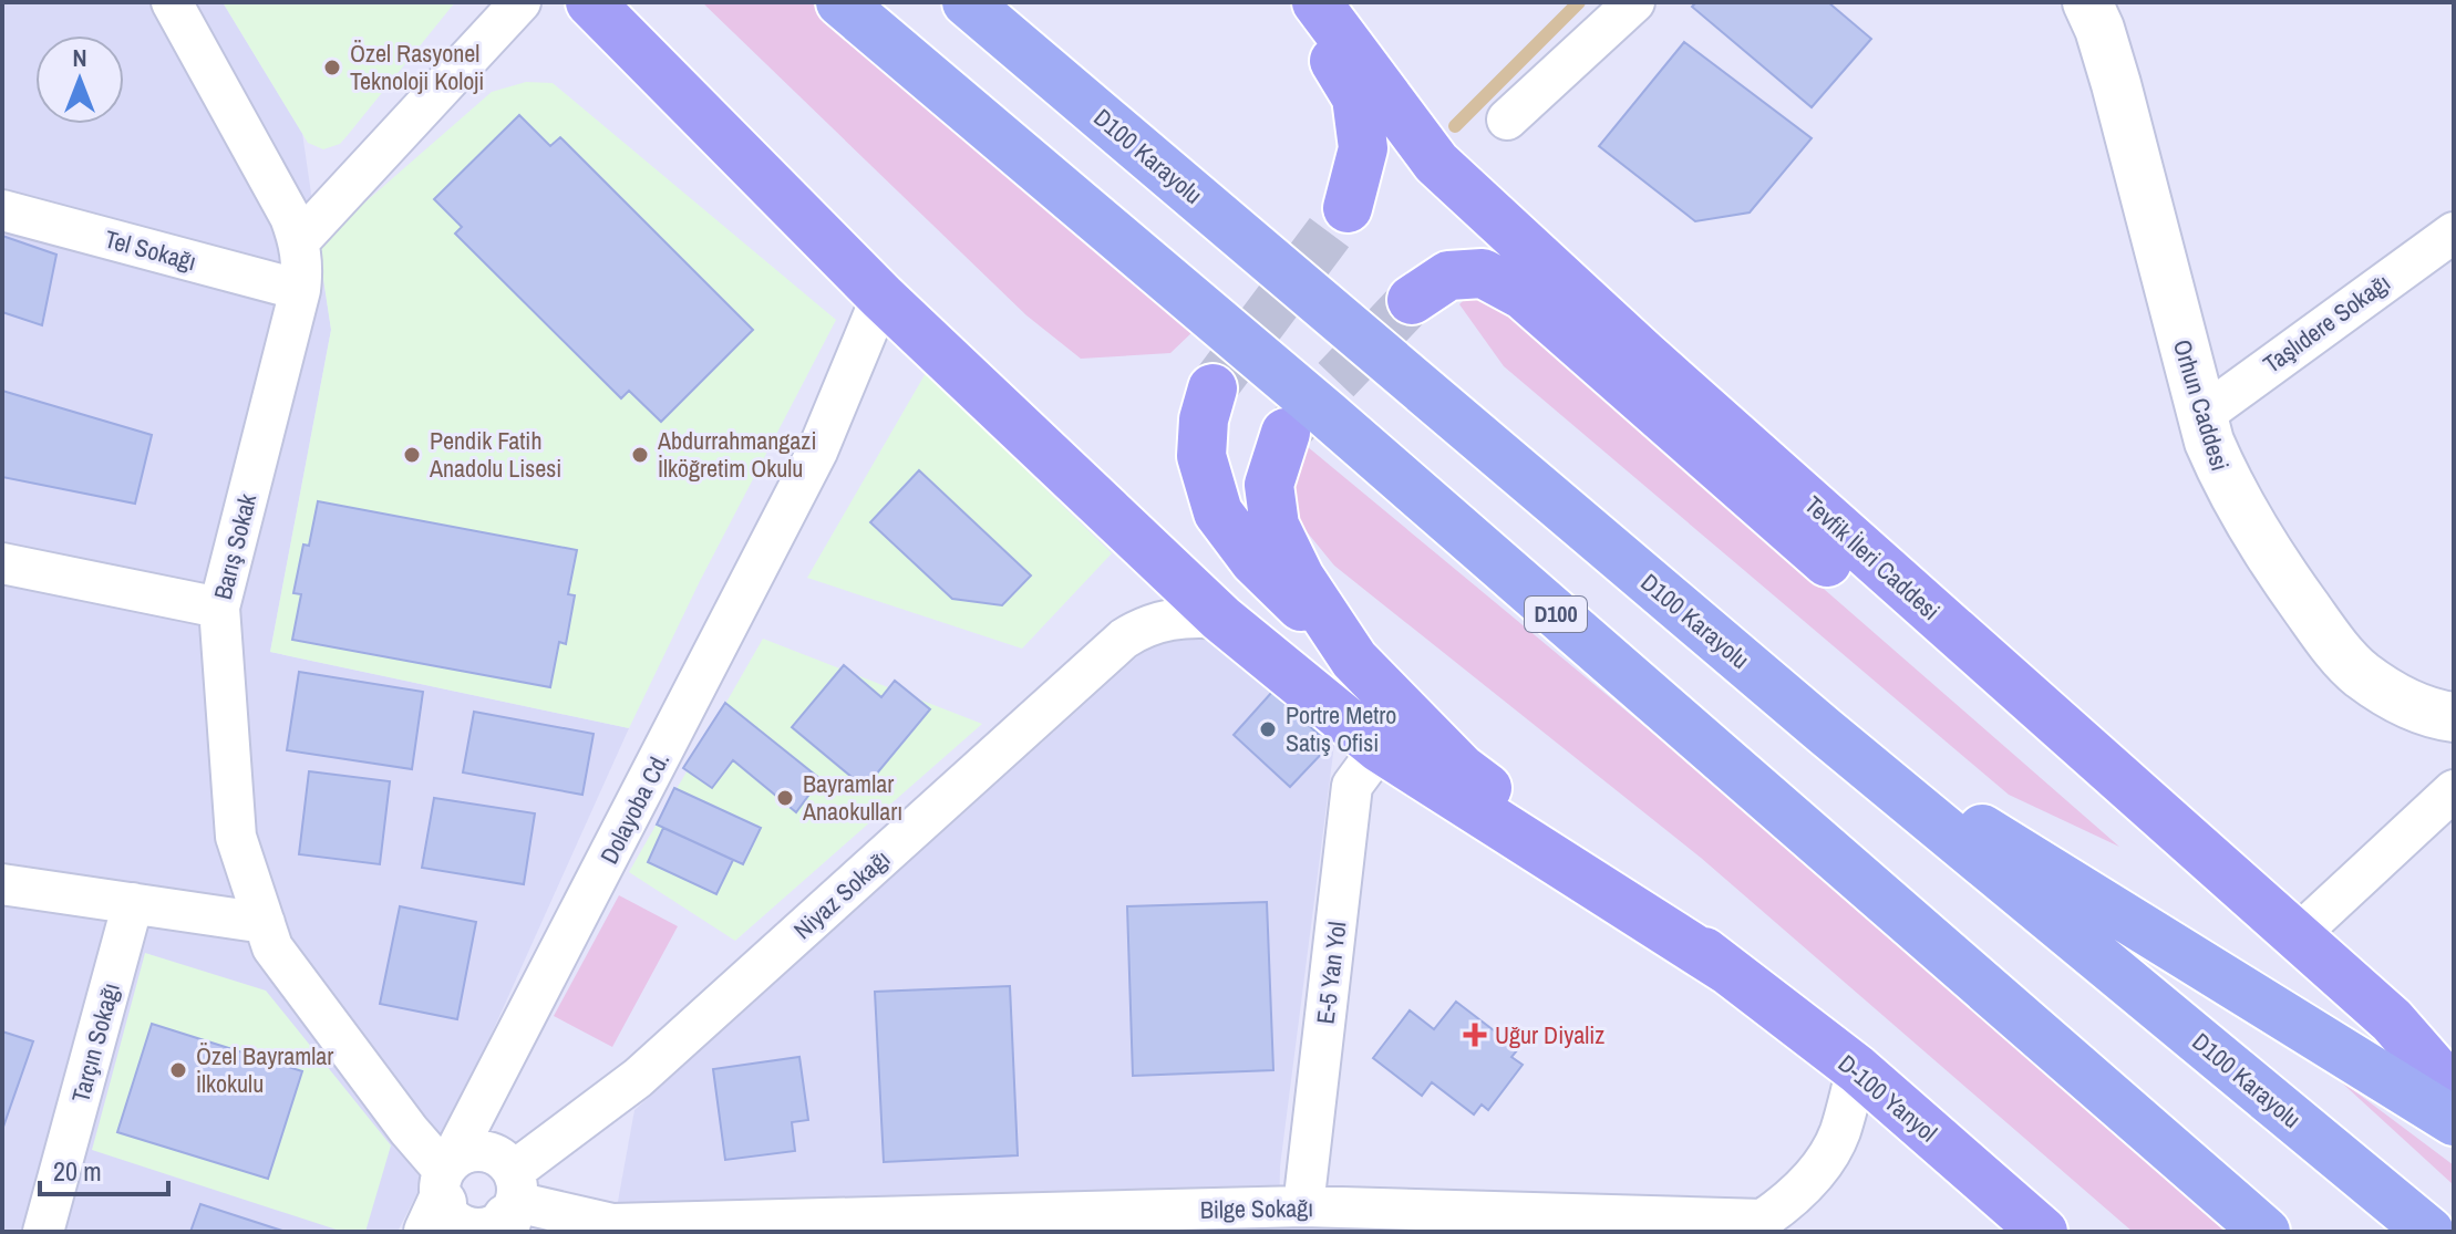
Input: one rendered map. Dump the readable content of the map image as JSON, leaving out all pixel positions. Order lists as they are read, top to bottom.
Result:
{
  "streets": {
    "highway": ["D100 Karayolu", "D100"],
    "main road": ["Tevfik İleri Caddesi", "D-100 Yanyol"],
    "street": [
      "Tel Sokağı",
      "Taşlıdere Sokağı",
      "Orhun Caddesi",
      "Barış Sokak",
      "Dolayoba Cd.",
      "Niyaz Sokağı",
      "E-5 Yan Yol",
      "Tarçın Sokağı",
      "Bilge Sokağı"
    ]
  },
  "crossings": [
    ["Tel Sokağı", "Barış Sokak"],
    ["Taşlıdere Sokağı", "Orhun Caddesi"],
    ["Barış Sokak", "Dolayoba Cd."],
    ["Barış Sokak", "Niyaz Sokağı"],
    ["Barış Sokak", "Bilge Sokağı"],
    ["Niyaz Sokağı", "Bilge Sokağı"],
    ["E-5 Yan Yol", "Bilge Sokağı"],
    ["D-100 Yanyol", "Bilge Sokağı"]
  ],
  "places": {
    "other": [
      "Özel Rasyonel Teknoloji Koloji",
      "Pendik Fatih Anadolu Lisesi",
      "Abdurrahmangazi İlköğretim Okulu",
      "Portre Metro Satış Ofisi",
      "Bayramlar Anaokulları",
      "Özel Bayramlar İlkokulu"
    ],
    "health": ["Uğur Diyaliz"]
  },
  "scale_bar": "20 m",
  "north": "top"
}
